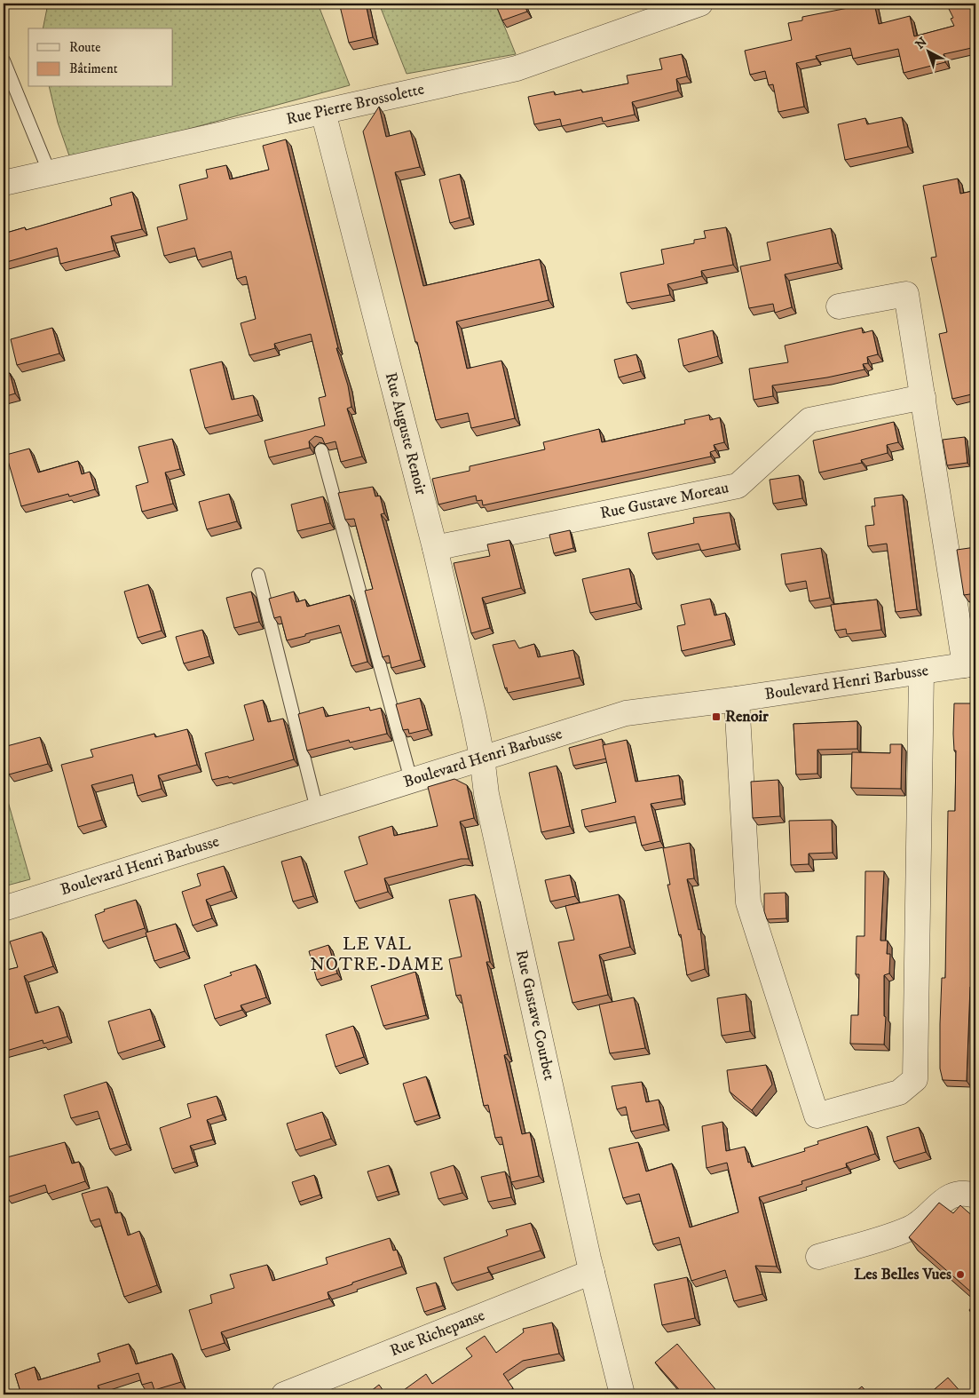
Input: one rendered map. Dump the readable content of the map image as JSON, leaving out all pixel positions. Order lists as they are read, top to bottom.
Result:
{
  "streets": {
    "street": [
      "Rue Pierre Brossolette",
      "Rue Auguste Renoir",
      "Rue Gustave Moreau",
      "Boulevard Henri Barbusse",
      "Rue Gustave Courbet",
      "Rue Richepanse"
    ]
  },
  "crossings": [
    ["Rue Pierre Brossolette", "Rue Auguste Renoir"],
    ["Rue Auguste Renoir", "Rue Gustave Moreau"],
    ["Rue Auguste Renoir", "Boulevard Henri Barbusse"],
    ["Rue Auguste Renoir", "Rue Gustave Courbet"],
    ["Boulevard Henri Barbusse", "Rue Gustave Courbet"],
    ["Rue Gustave Courbet", "Rue Richepanse"]
  ],
  "districts": ["LE VAL NOTRE-DAME"],
  "places": {
    "transit": ["Renoir"],
    "other": ["Les Belles Vues"]
  },
  "legend": ["Route", "Bâtiment"],
  "north": "top left"
}
